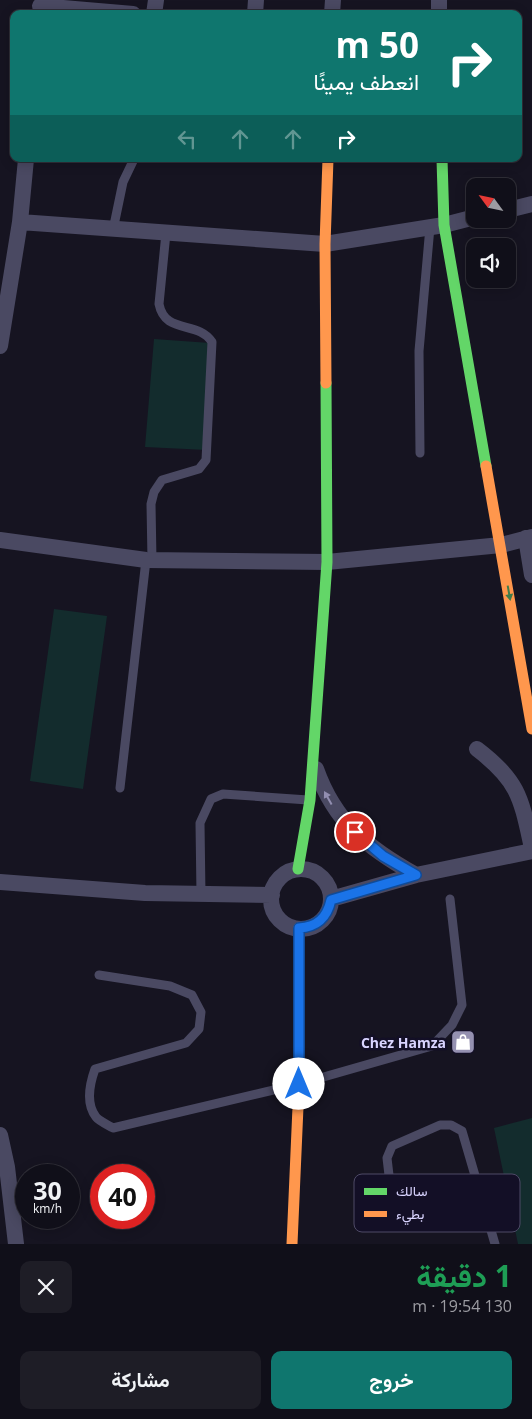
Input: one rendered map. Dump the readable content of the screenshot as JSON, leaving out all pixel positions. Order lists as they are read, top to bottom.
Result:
{
  "places": {
    "shop": ["Chez Hamza"]
  },
  "legend": ["سالك", "بطيء"],
  "north": "top left",
  "page": {
    "turn": ["50 m", "انعطف يمينًا"],
    "speed": "30 km/h",
    "limit": "40",
    "heading": ["1 دقيقة", "130 m · 19:54"],
    "buttons": ["خروج", "مشاركة"]
  }
}
